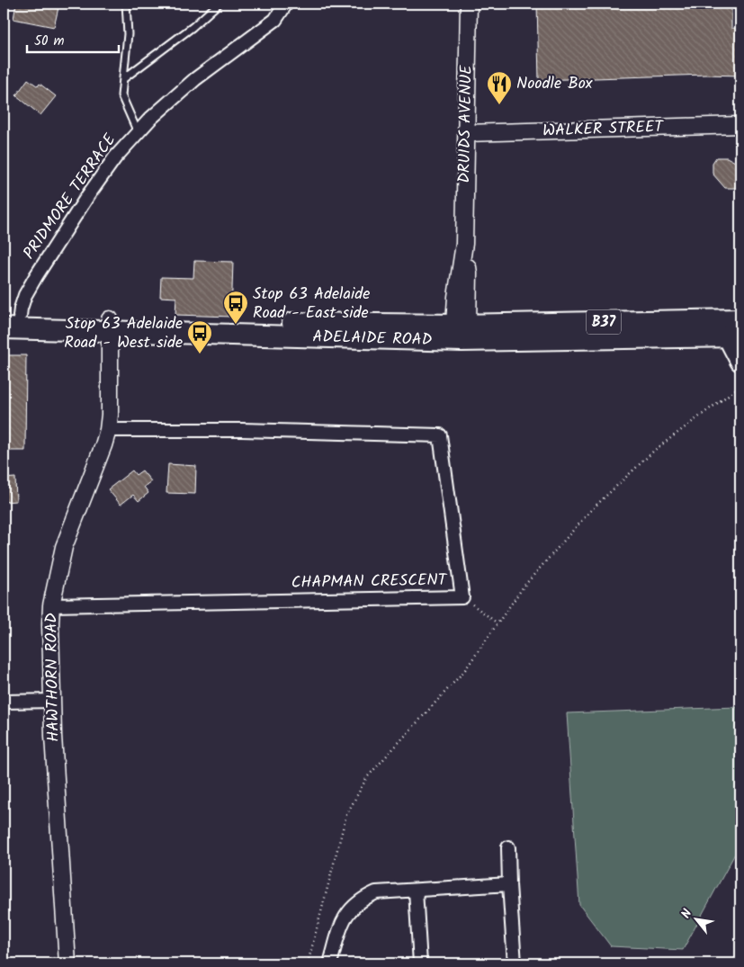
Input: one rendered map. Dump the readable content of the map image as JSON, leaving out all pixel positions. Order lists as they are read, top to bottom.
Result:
{
  "streets": {
    "main road": ["B37", "ADELAIDE ROAD"],
    "street": [
      "DRUIDS AVENUE",
      "WALKER STREET",
      "PRIDMORE TERRACE",
      "CHAPMAN CRESCENT",
      "HAWTHORN ROAD"
    ]
  },
  "crossings": [
    ["DRUIDS AVENUE", "WALKER STREET"],
    ["DRUIDS AVENUE", "ADELAIDE ROAD"],
    ["PRIDMORE TERRACE", "ADELAIDE ROAD"],
    ["ADELAIDE ROAD", "HAWTHORN ROAD"],
    ["CHAPMAN CRESCENT", "HAWTHORN ROAD"]
  ],
  "places": {
    "restaurant": ["Noodle Box"],
    "bus stop": ["Stop 63 Adelaide Road - East side", "Stop 63 Adelaide Road - West side"]
  },
  "scale_bar": "50 m",
  "north": "top left"
}
